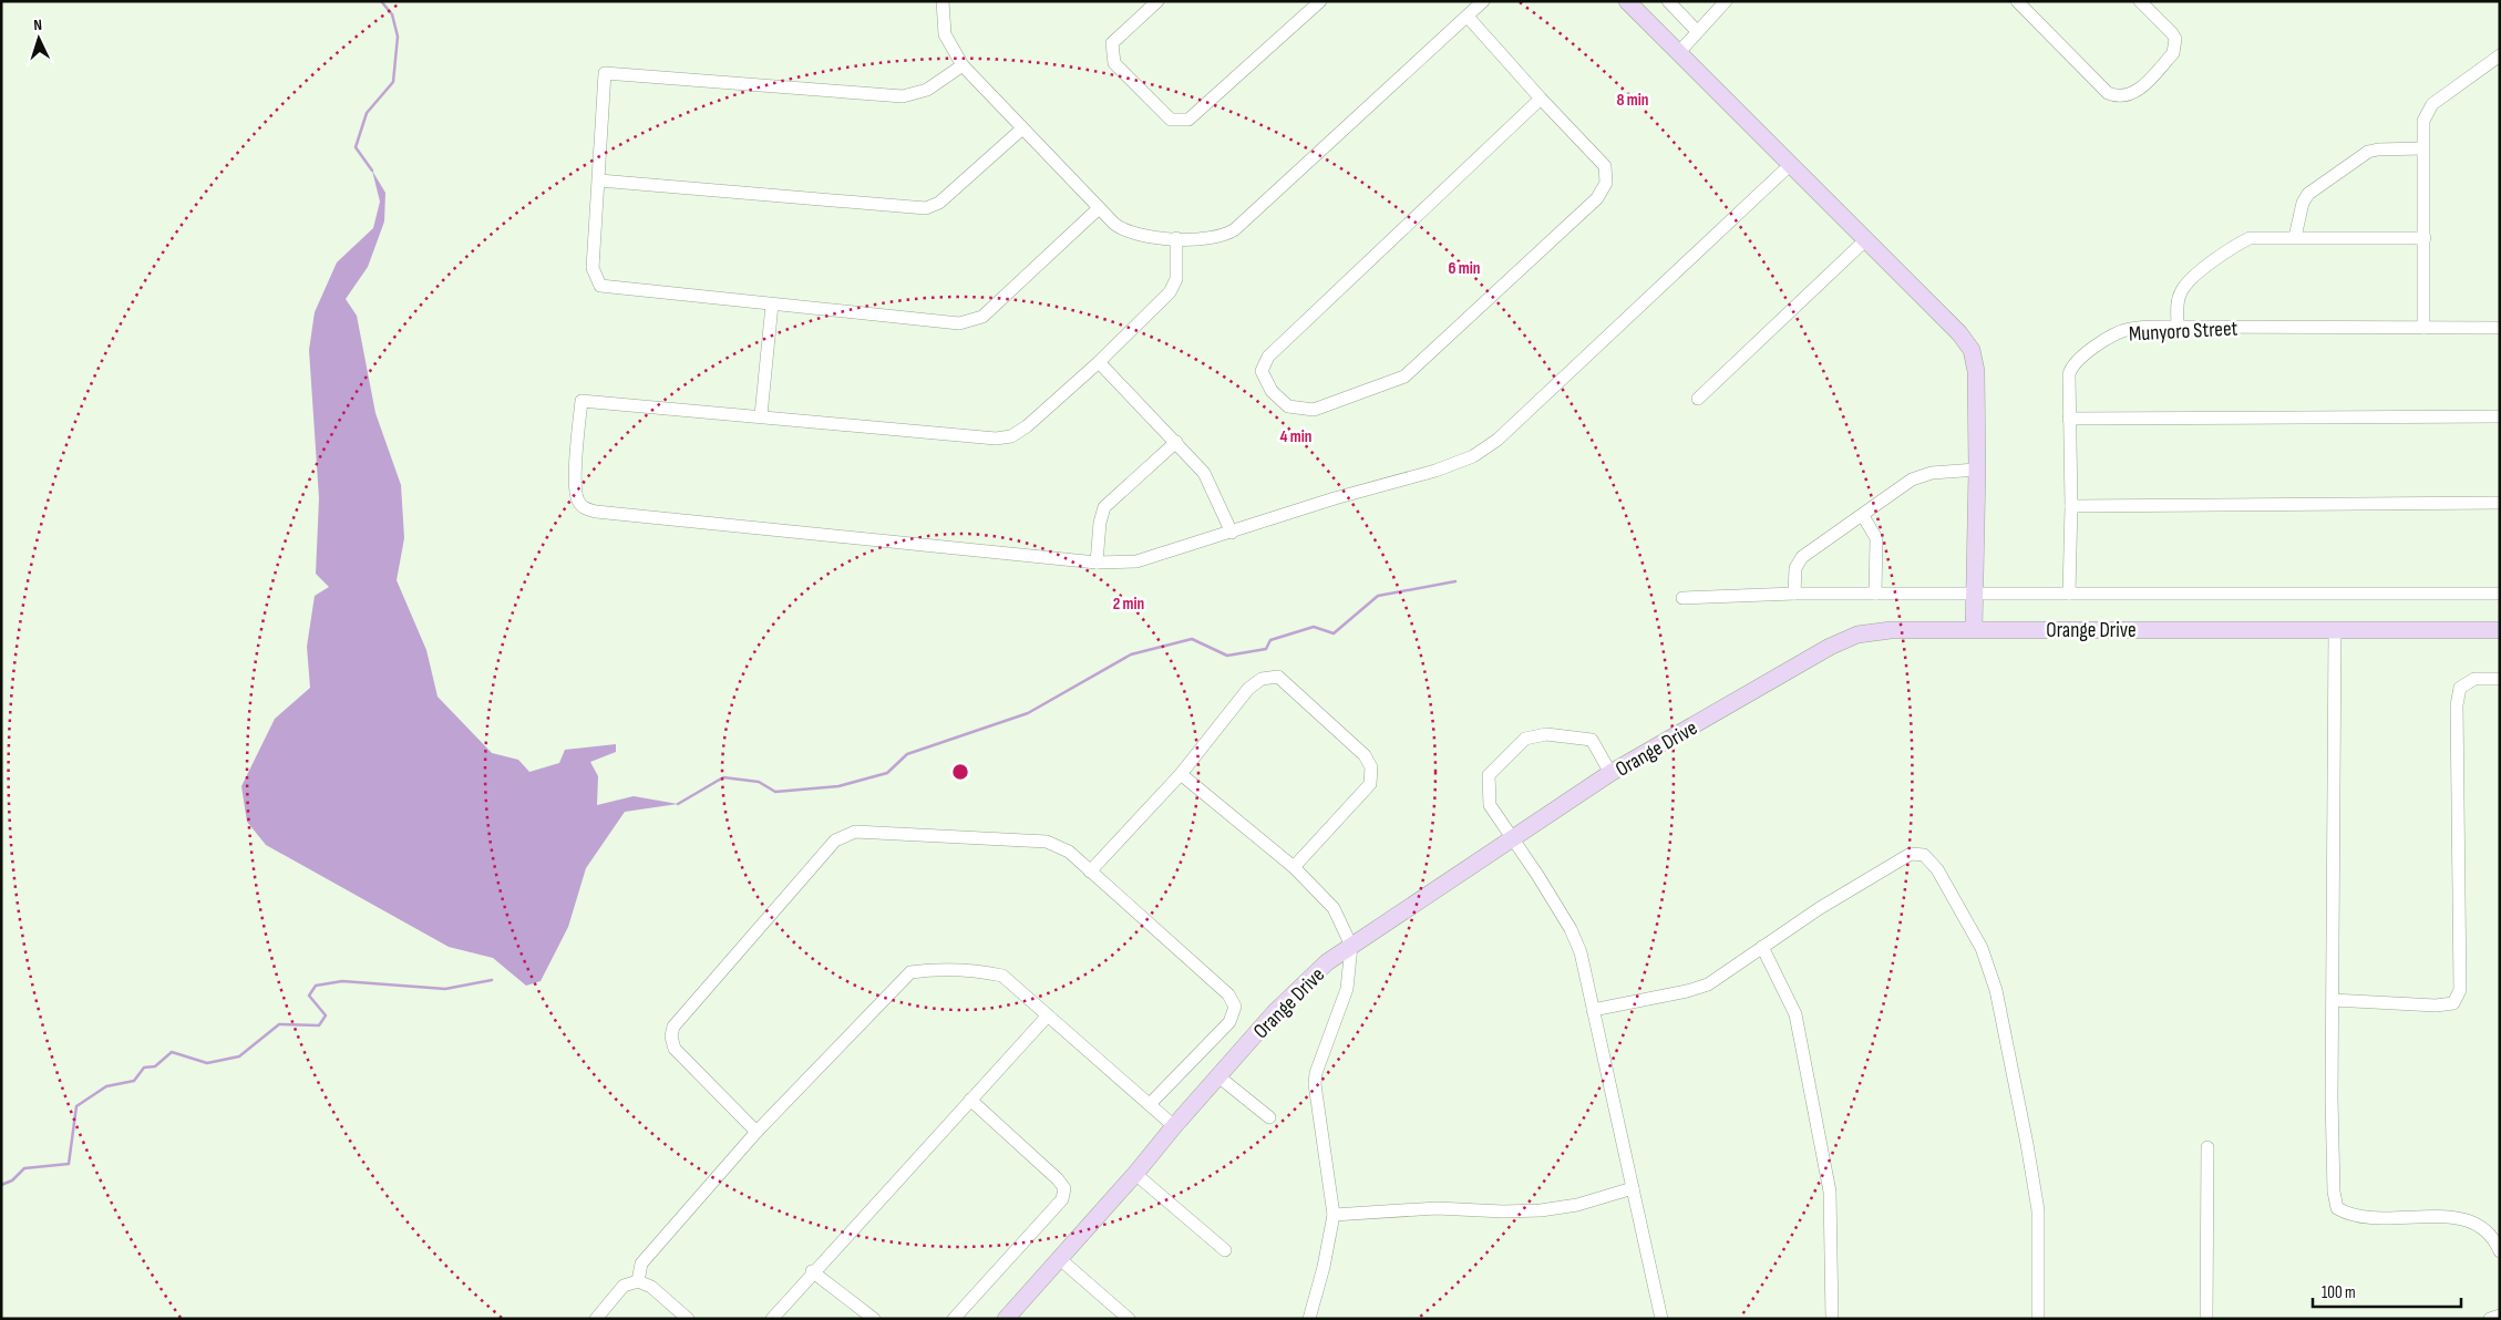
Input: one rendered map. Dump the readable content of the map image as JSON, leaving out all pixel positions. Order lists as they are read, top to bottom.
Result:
{
  "streets": {
    "street": ["Munyoro Street", "Orange Drive"]
  },
  "scale_bar": "100 m",
  "north": "top",
  "rings": [
    "8 min",
    "6 min",
    "4 min",
    "2 min"
  ]
}
